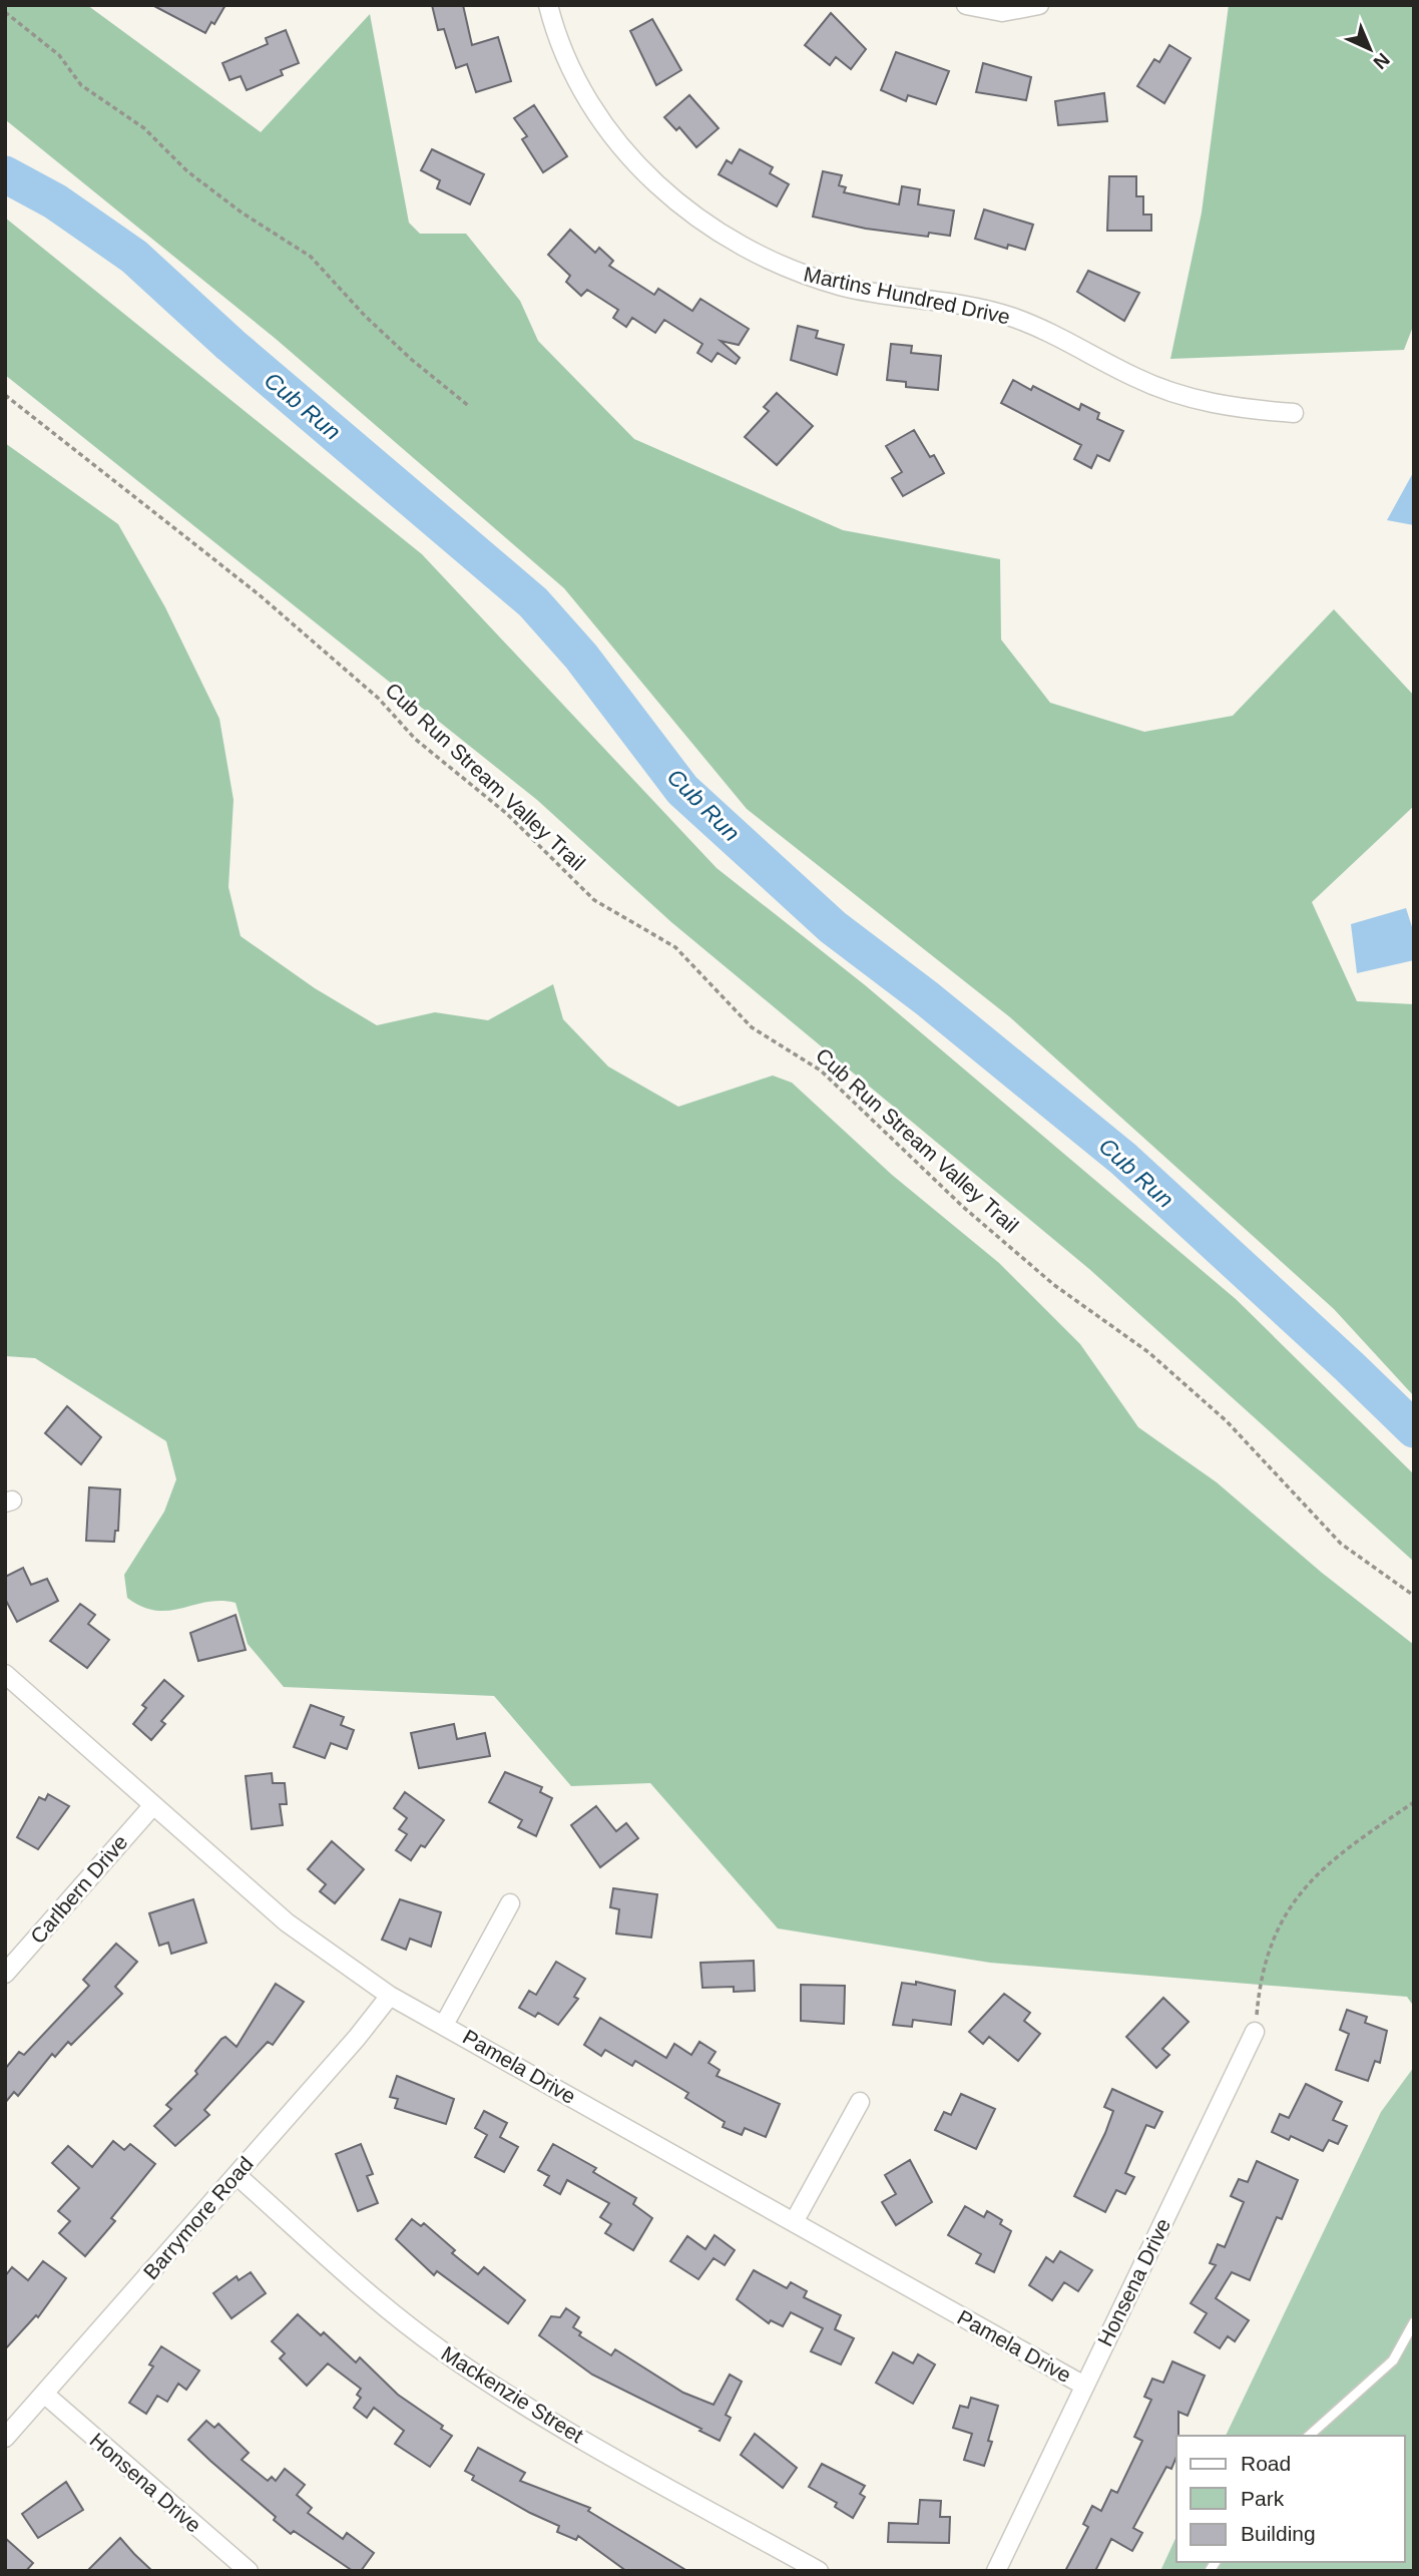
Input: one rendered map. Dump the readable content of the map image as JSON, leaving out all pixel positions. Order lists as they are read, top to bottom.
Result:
{
  "streets": {
    "street": [
      "Martins Hundred Drive",
      "Carlbern Drive",
      "Pamela Drive",
      "Barrymore Road",
      "Honsena Drive",
      "Mackenzie Street"
    ],
    "path": ["Cub Run Stream Valley Trail"]
  },
  "crossings": [
    ["Carlbern Drive", "Pamela Drive"],
    ["Pamela Drive", "Barrymore Road"],
    ["Pamela Drive", "Honsena Drive"],
    ["Barrymore Road", "Honsena Drive"],
    ["Barrymore Road", "Mackenzie Street"]
  ],
  "water": ["Cub Run"],
  "legend": ["Road", "Park", "Building"],
  "north": "bottom right"
}
